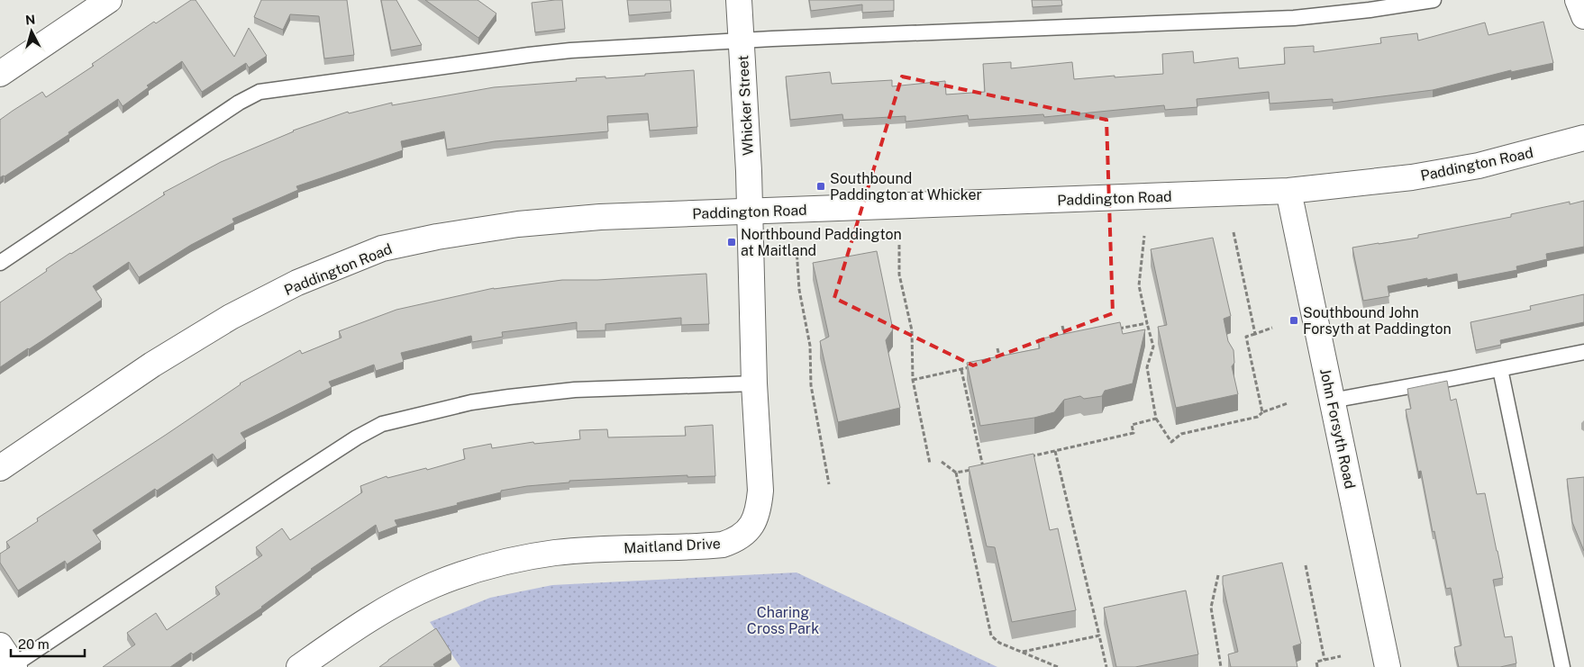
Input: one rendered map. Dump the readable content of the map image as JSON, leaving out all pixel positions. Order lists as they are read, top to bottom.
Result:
{
  "streets": {
    "street": [
      "Whicker Street",
      "Paddington Road",
      "John Forsyth Road",
      "Maitland Drive"
    ]
  },
  "crossings": [
    ["Whicker Street", "Paddington Road"],
    ["Whicker Street", "Maitland Drive"],
    ["Paddington Road", "John Forsyth Road"],
    ["Paddington Road", "Maitland Drive"]
  ],
  "parks": ["Charing Cross Park"],
  "places": {
    "transit": ["Southbound Paddington at Whicker", "Northbound Paddington at Maitland", "Southbound John Forsyth at Paddington"]
  },
  "scale_bar": "20 m",
  "north": "top"
}
